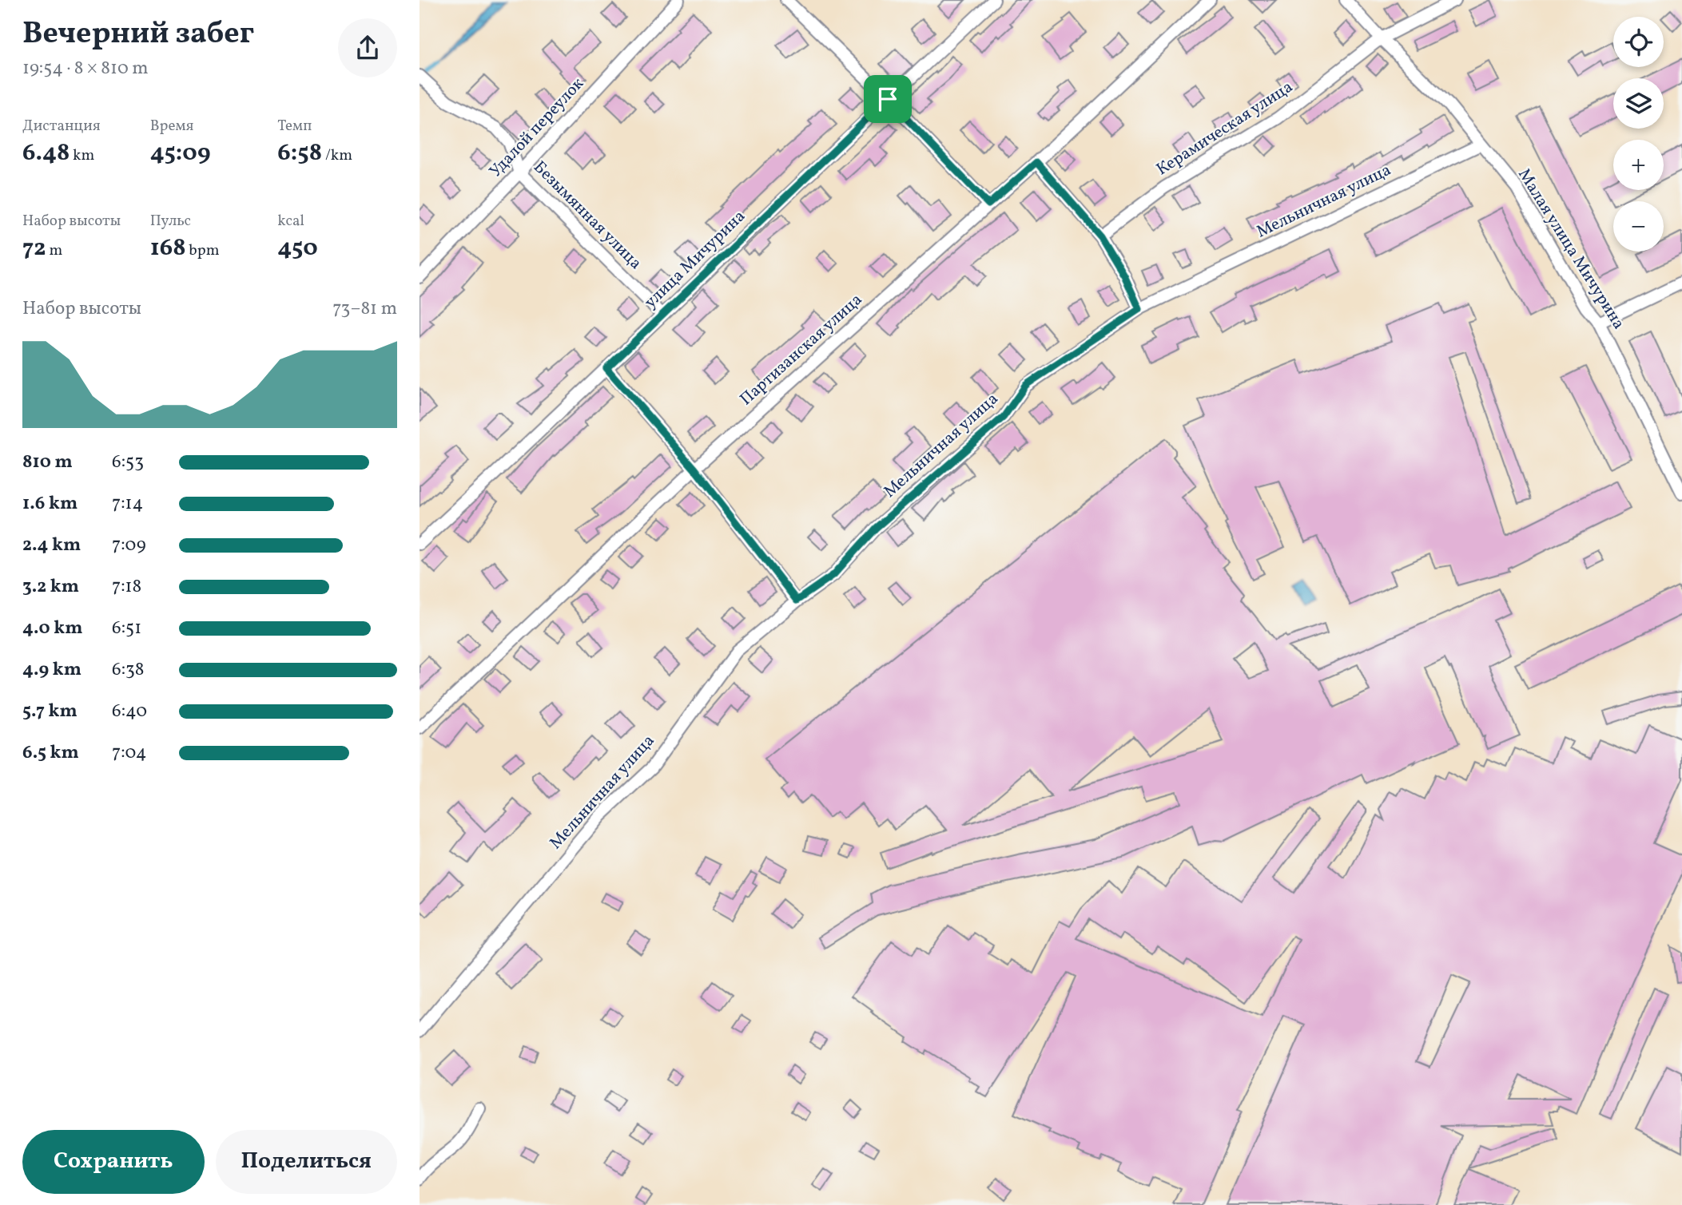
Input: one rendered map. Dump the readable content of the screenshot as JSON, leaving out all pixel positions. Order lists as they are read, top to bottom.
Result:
{
  "streets": {
    "street": [
      "Удалой переулок",
      "Керамическая улица",
      "Мельничная улица",
      "Безымянная улица",
      "Малая улица Мичурина",
      "улица Мичурина",
      "Партизанская улица"
    ]
  },
  "crossings": [
    ["Удалой переулок", "Безымянная улица"],
    ["Керамическая улица", "Малая улица Мичурина"],
    ["Мельничная улица", "Малая улица Мичурина"],
    ["Безымянная улица", "улица Мичурина"]
  ],
  "page": {
    "heading": ["Вечерний забег", "19:54 · 8 × 810 m"],
    "map_buttons": ["+", "−"],
    "stats": [
      ["Дистанция", "6.48 km"],
      ["Время", "45:09"],
      ["Темп", "6:58 /km"],
      ["Набор высоты", "72 m"],
      ["Пульс", "168 bpm"],
      ["kcal", "450"]
    ],
    "chart": ["Набор высоты", "73–81 m"],
    "list": [
      {
        "name": "810 m",
        "note": "6:53"
      },
      {
        "name": "1.6 km",
        "note": "7:14"
      },
      {
        "name": "2.4 km",
        "note": "7:09"
      },
      {
        "name": "3.2 km",
        "note": "7:18"
      },
      {
        "name": "4.0 km",
        "note": "6:51"
      },
      {
        "name": "4.9 km",
        "note": "6:38"
      },
      {
        "name": "5.7 km",
        "note": "6:40"
      },
      {
        "name": "6.5 km",
        "note": "7:04"
      }
    ],
    "buttons": ["Сохранить", "Поделиться"]
  }
}
